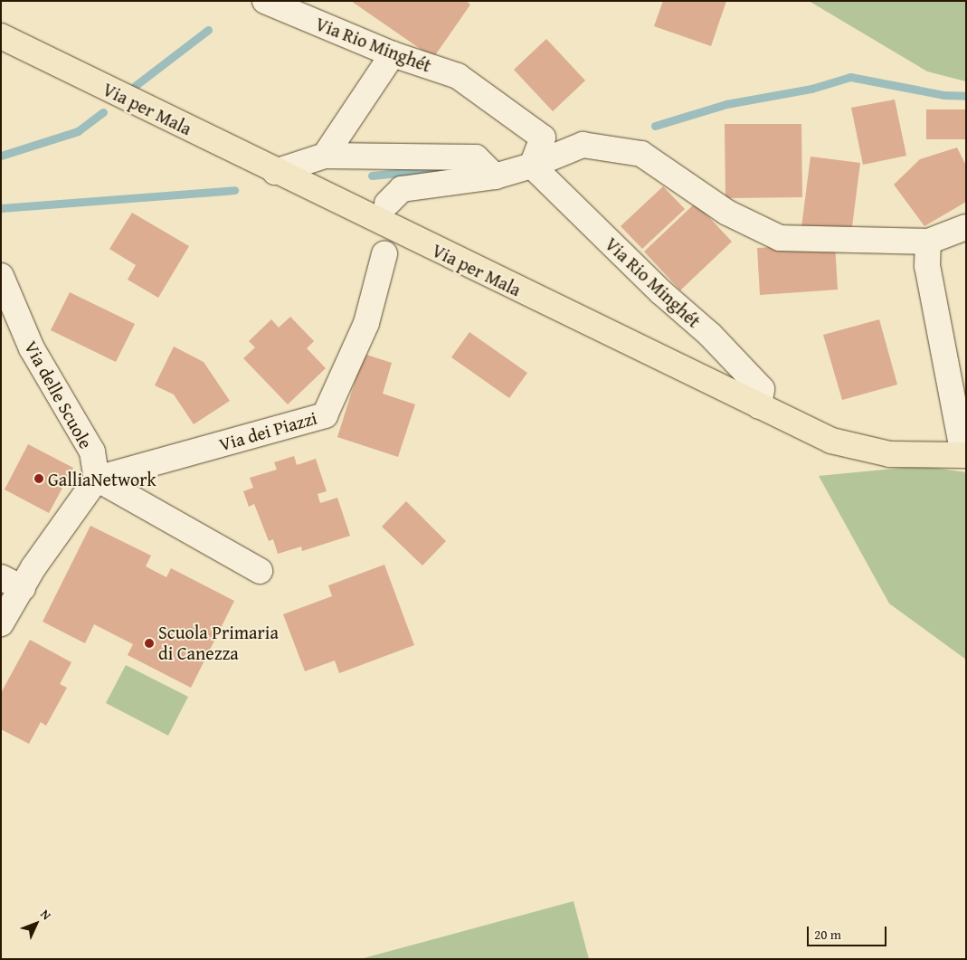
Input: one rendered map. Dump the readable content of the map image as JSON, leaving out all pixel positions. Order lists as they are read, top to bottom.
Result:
{
  "streets": {
    "main road": ["Via per Mala"],
    "street": ["Via Rio Minghét", "Via delle Scuole", "Via dei Piazzi"]
  },
  "crossings": [
    ["Via Rio Minghét", "Via per Mala"],
    ["Via delle Scuole", "Via dei Piazzi"]
  ],
  "places": ["GalliaNetwork", "Scuola Primaria di Canezza"],
  "scale_bar": "20 m",
  "north": "top right"
}
